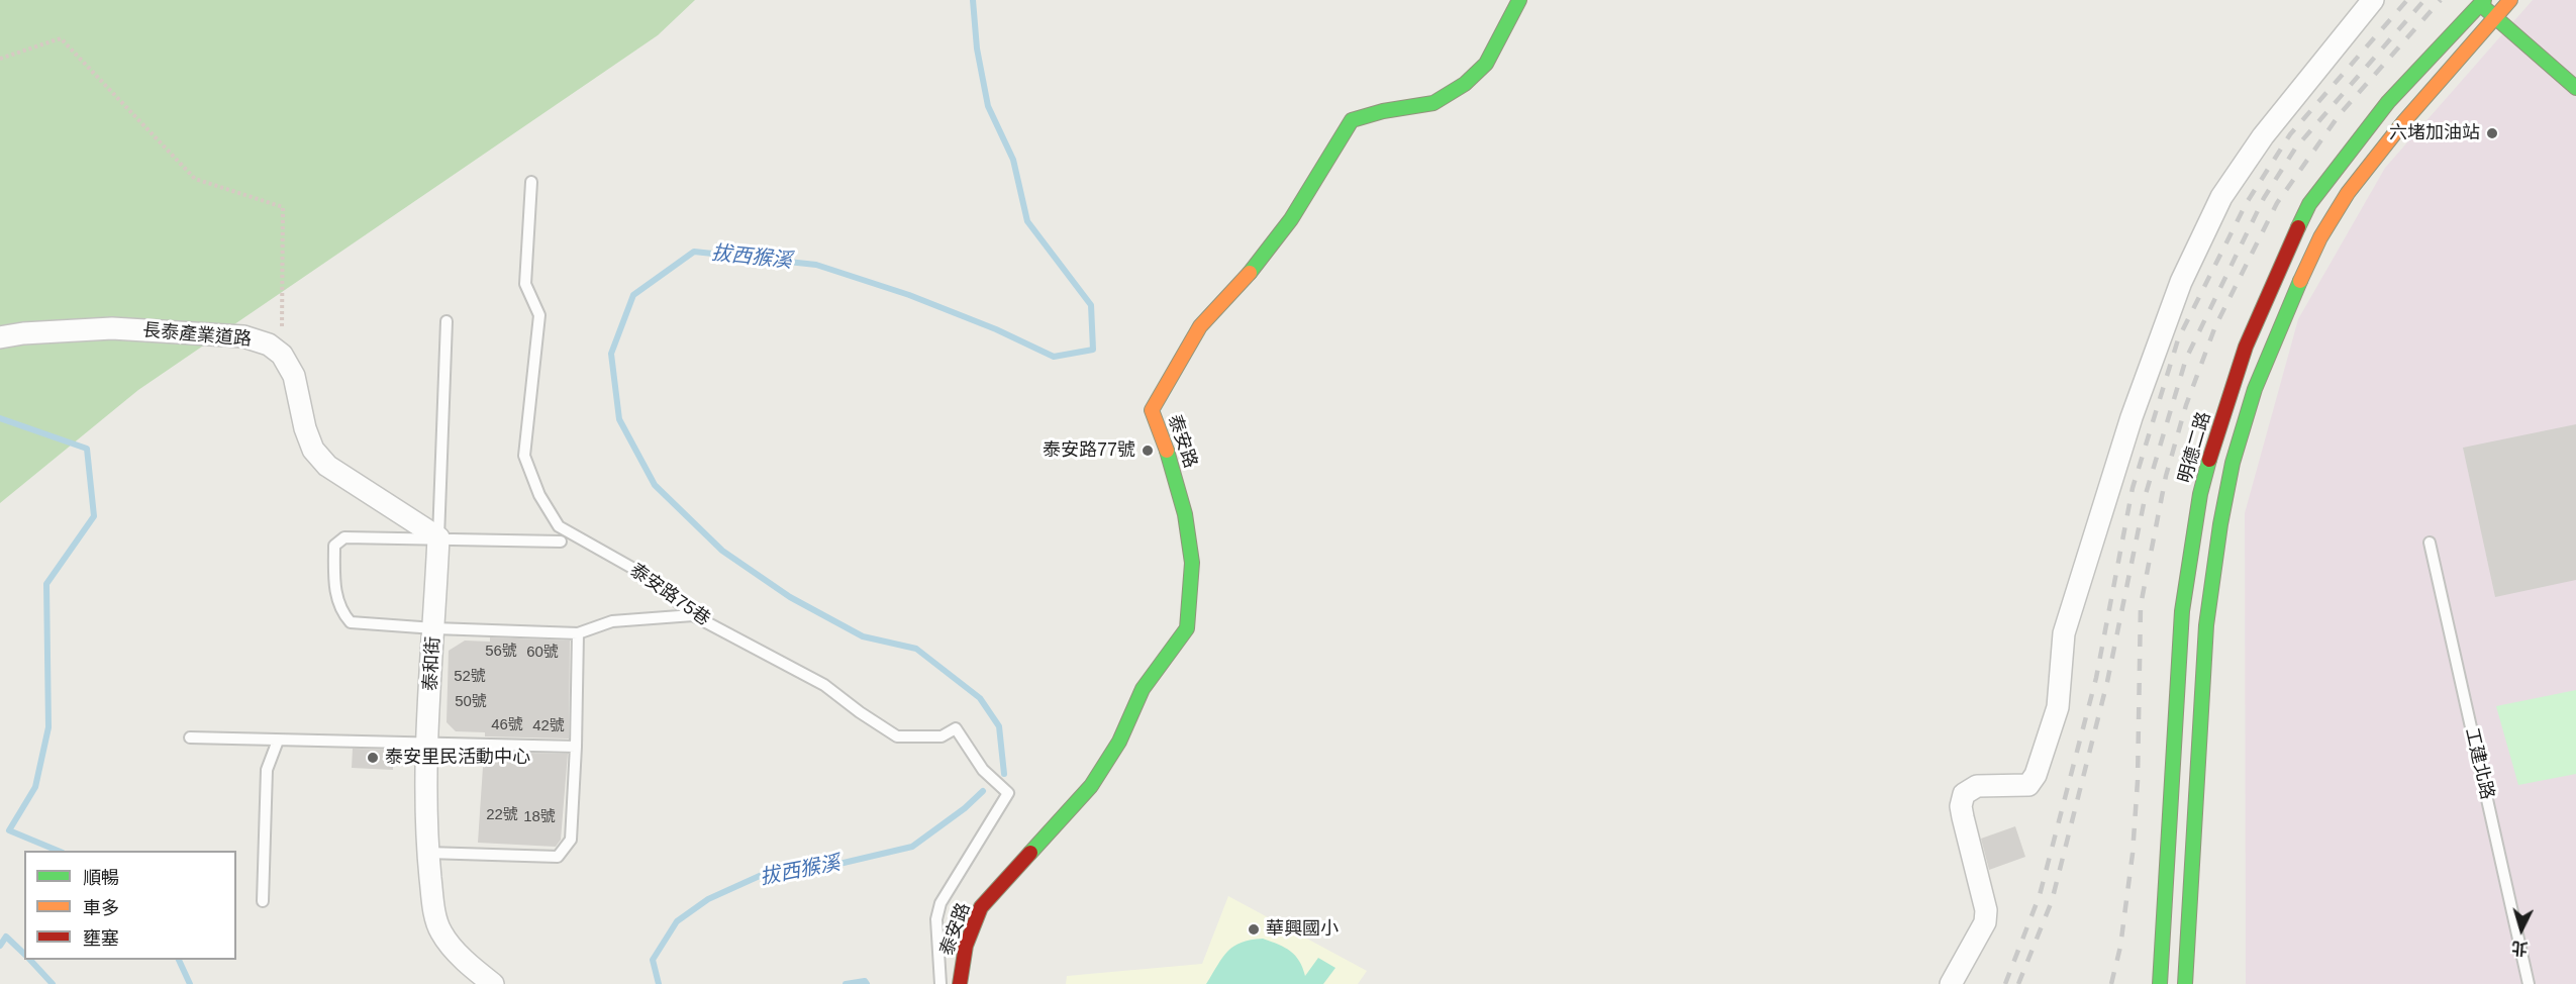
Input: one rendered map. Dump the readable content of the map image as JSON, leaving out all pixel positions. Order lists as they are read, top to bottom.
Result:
{
  "streets": {
    "main road": ["泰安路", "明德二路"],
    "street": ["長泰產業道路", "泰和街"],
    "lane": ["泰安路75巷", "工建北路"]
  },
  "crossings": [
    ["泰安路", "泰安路75巷"]
  ],
  "water": ["拔西猴溪"],
  "places": [
    "六堵加油站",
    "泰安路77號",
    "泰安里民活動中心",
    "華興國小"
  ],
  "house_numbers": [
    "56號",
    "60號",
    "52號",
    "50號",
    "46號",
    "42號",
    "22號",
    "18號"
  ],
  "legend": ["順暢", "車多", "壅塞"],
  "north": "bottom"
}
